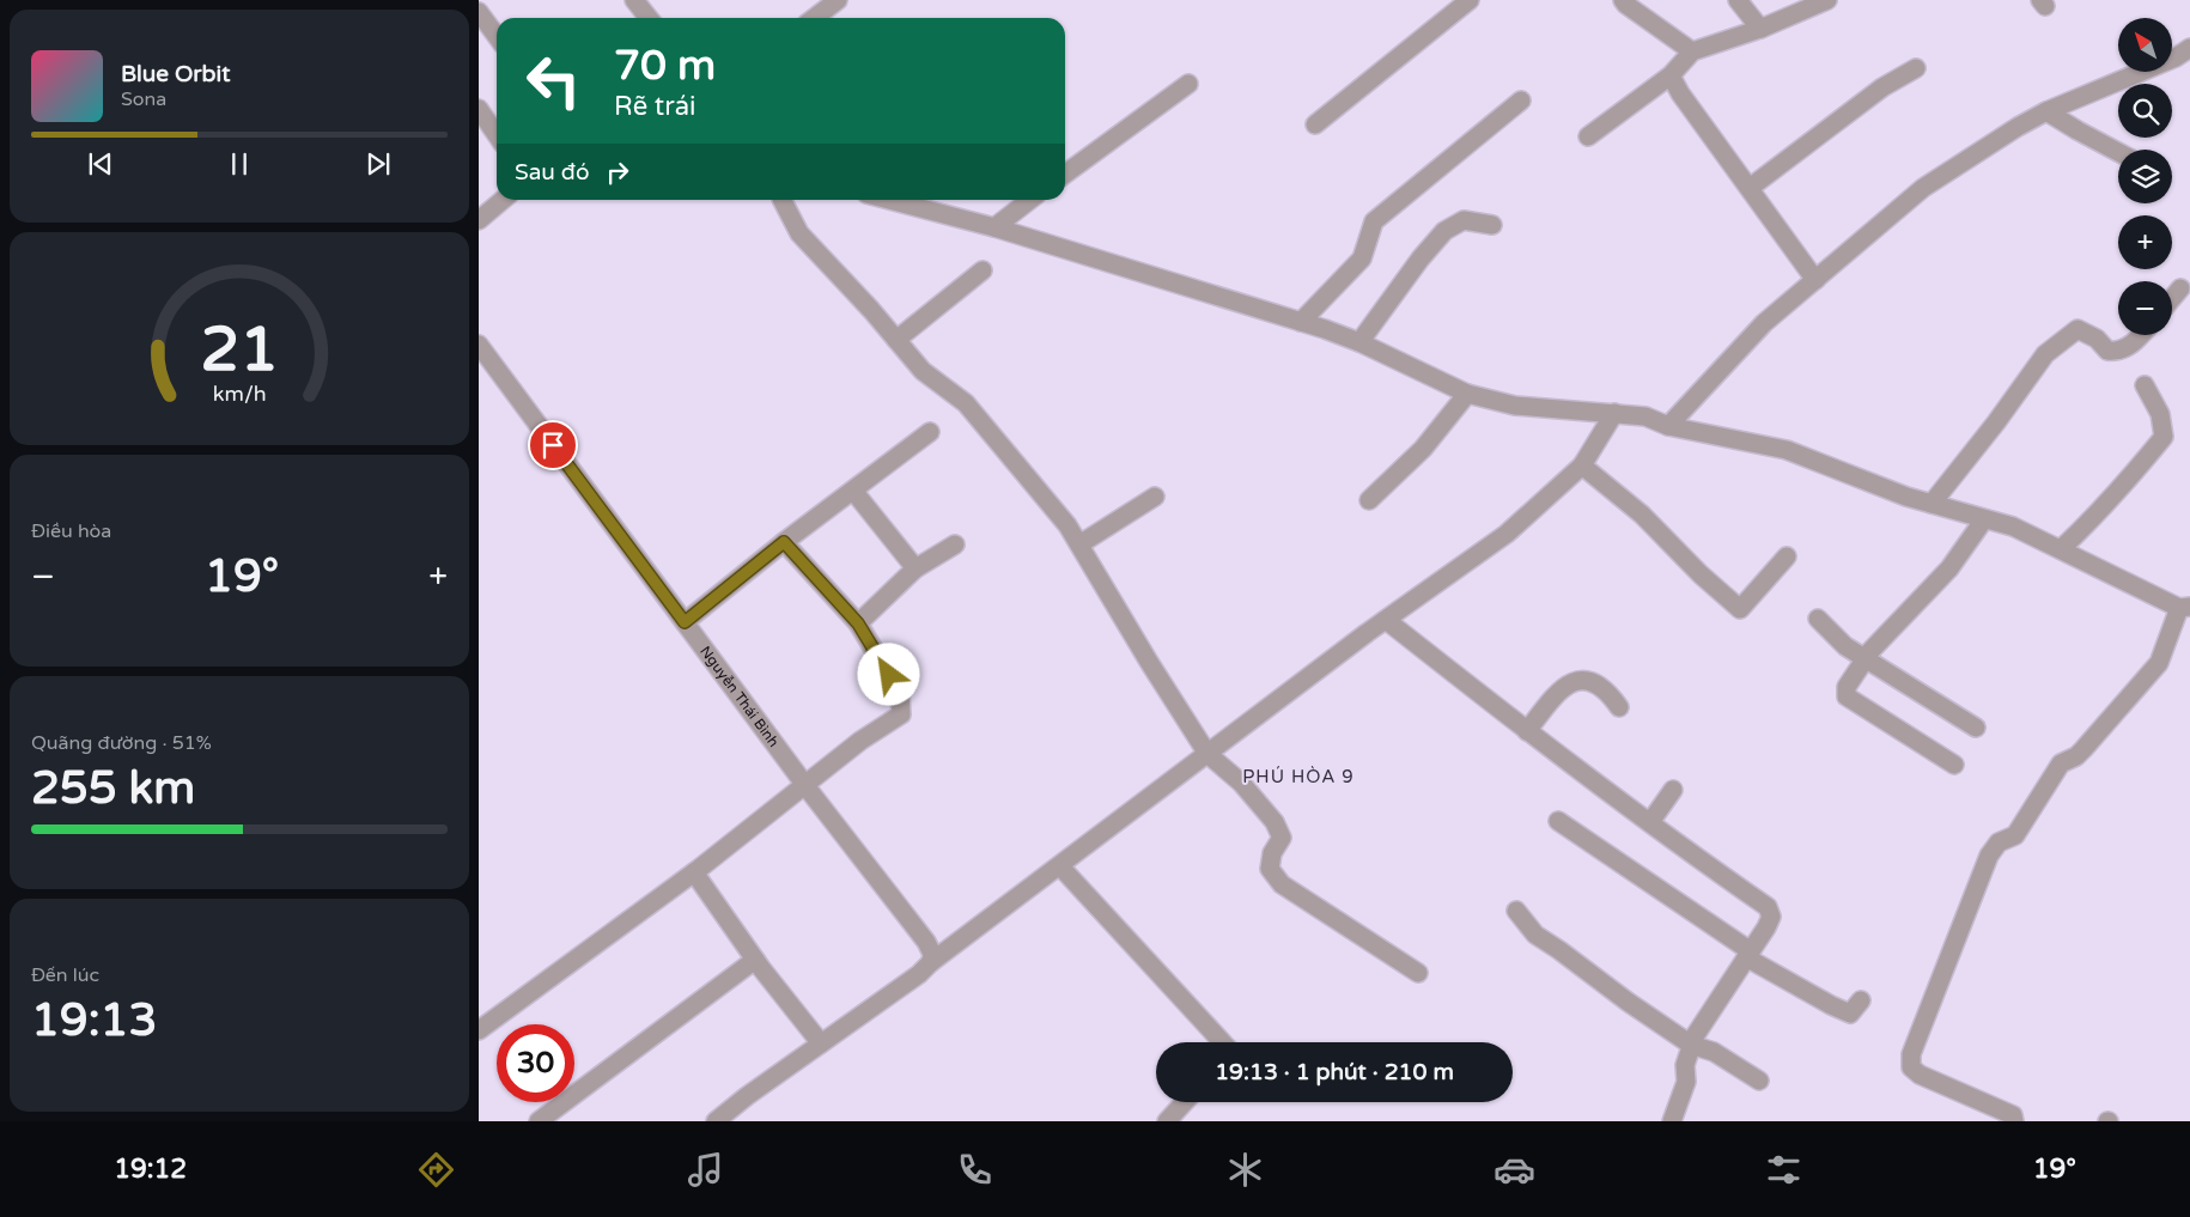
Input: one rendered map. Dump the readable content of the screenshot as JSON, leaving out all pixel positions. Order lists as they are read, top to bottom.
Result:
{
  "streets": {
    "street": ["Nguyễn Thái Bình"]
  },
  "districts": ["PHÚ HÒA 9"],
  "north": "top left",
  "page": {
    "map_buttons": ["+", "−"],
    "turn": ["70 m", "Rẽ trái"],
    "song": ["Blue Orbit", "Sona"],
    "then": "Sau đó",
    "tile": [
      "Điều hòa",
      ["Quãng đường · 51%", "255 km"],
      ["Đến lúc", "19:13"]
    ],
    "heat": ["−", "19°", "+"],
    "limit": "30",
    "trip": "19:13 · 1 phút · 210 m",
    "tabs": ["19:12", "19°"],
    "gauge": ["21", "km/h"]
  }
}
